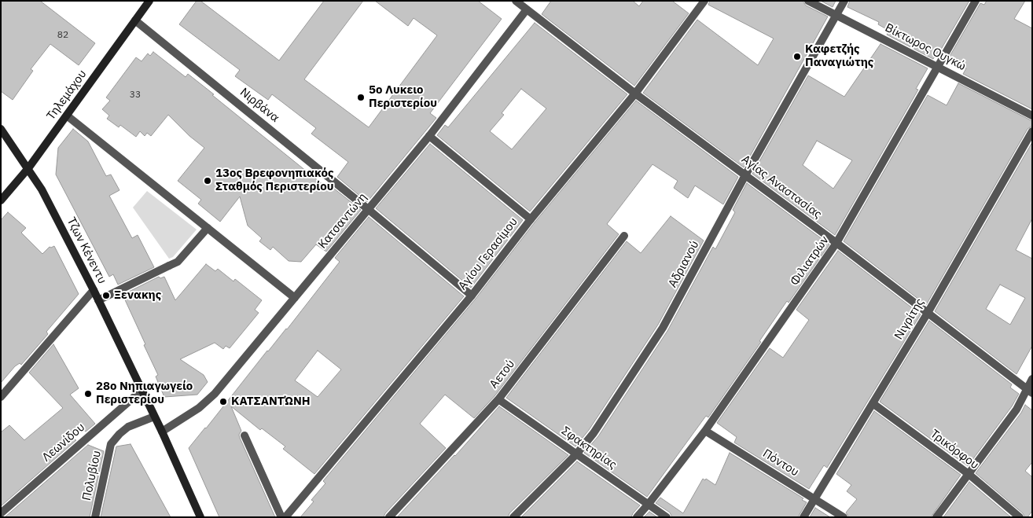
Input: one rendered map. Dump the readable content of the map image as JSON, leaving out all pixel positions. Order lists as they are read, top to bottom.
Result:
{
  "streets": {
    "street": [
      "Βίκτωρος Ουγκώ",
      "Τηλεμάχου",
      "Νιρβάνα",
      "Αγίας Αναστασίας",
      "Κατσαντώνη",
      "Τζων Κένεντυ",
      "Αγίου Γερασίμου",
      "Φιλιατρών",
      "Αδριανού",
      "Νιγρίτης",
      "Αετού",
      "Λεωνίδου",
      "Σφακτηρίας",
      "Τρικόρφου",
      "Πόντου",
      "Πολυβίου"
    ]
  },
  "crossings": [
    ["Βίκτωρος Ουγκώ", "Φιλιατρών"],
    ["Βίκτωρος Ουγκώ", "Αδριανού"],
    ["Τηλεμάχου", "Νιρβάνα"],
    ["Τηλεμάχου", "Τζων Κένεντυ"],
    ["Νιρβάνα", "Κατσαντώνη"],
    ["Νιρβάνα", "Αγίου Γερασίμου"],
    ["Αγίας Αναστασίας", "Κατσαντώνη"],
    ["Αγίας Αναστασίας", "Αγίου Γερασίμου"],
    ["Αγίας Αναστασίας", "Φιλιατρών"],
    ["Αγίας Αναστασίας", "Αδριανού"],
    ["Αγίας Αναστασίας", "Νιγρίτης"],
    ["Κατσαντώνη", "Τζων Κένεντυ"],
    ["Τζων Κένεντυ", "Λεωνίδου"],
    ["Τζων Κένεντυ", "Πολυβίου"],
    ["Φιλιατρών", "Σφακτηρίας"],
    ["Φιλιατρών", "Πόντου"],
    ["Αδριανού", "Σφακτηρίας"],
    ["Νιγρίτης", "Τρικόρφου"],
    ["Νιγρίτης", "Πόντου"],
    ["Αετού", "Σφακτηρίας"]
  ],
  "places": [
    "Καφετζής Παναγιώτης",
    "5ο Λυκειο Περιστερίου",
    "13ος Βρεφονηπιακός Σταθμός Περιστερίου",
    "Ξενακης",
    "28ο Νηπιαγωγείο Περιστερίου",
    "ΚΑΤΣΑΝΤΏΝΗ"
  ],
  "house_numbers": ["82", "33"]
}
